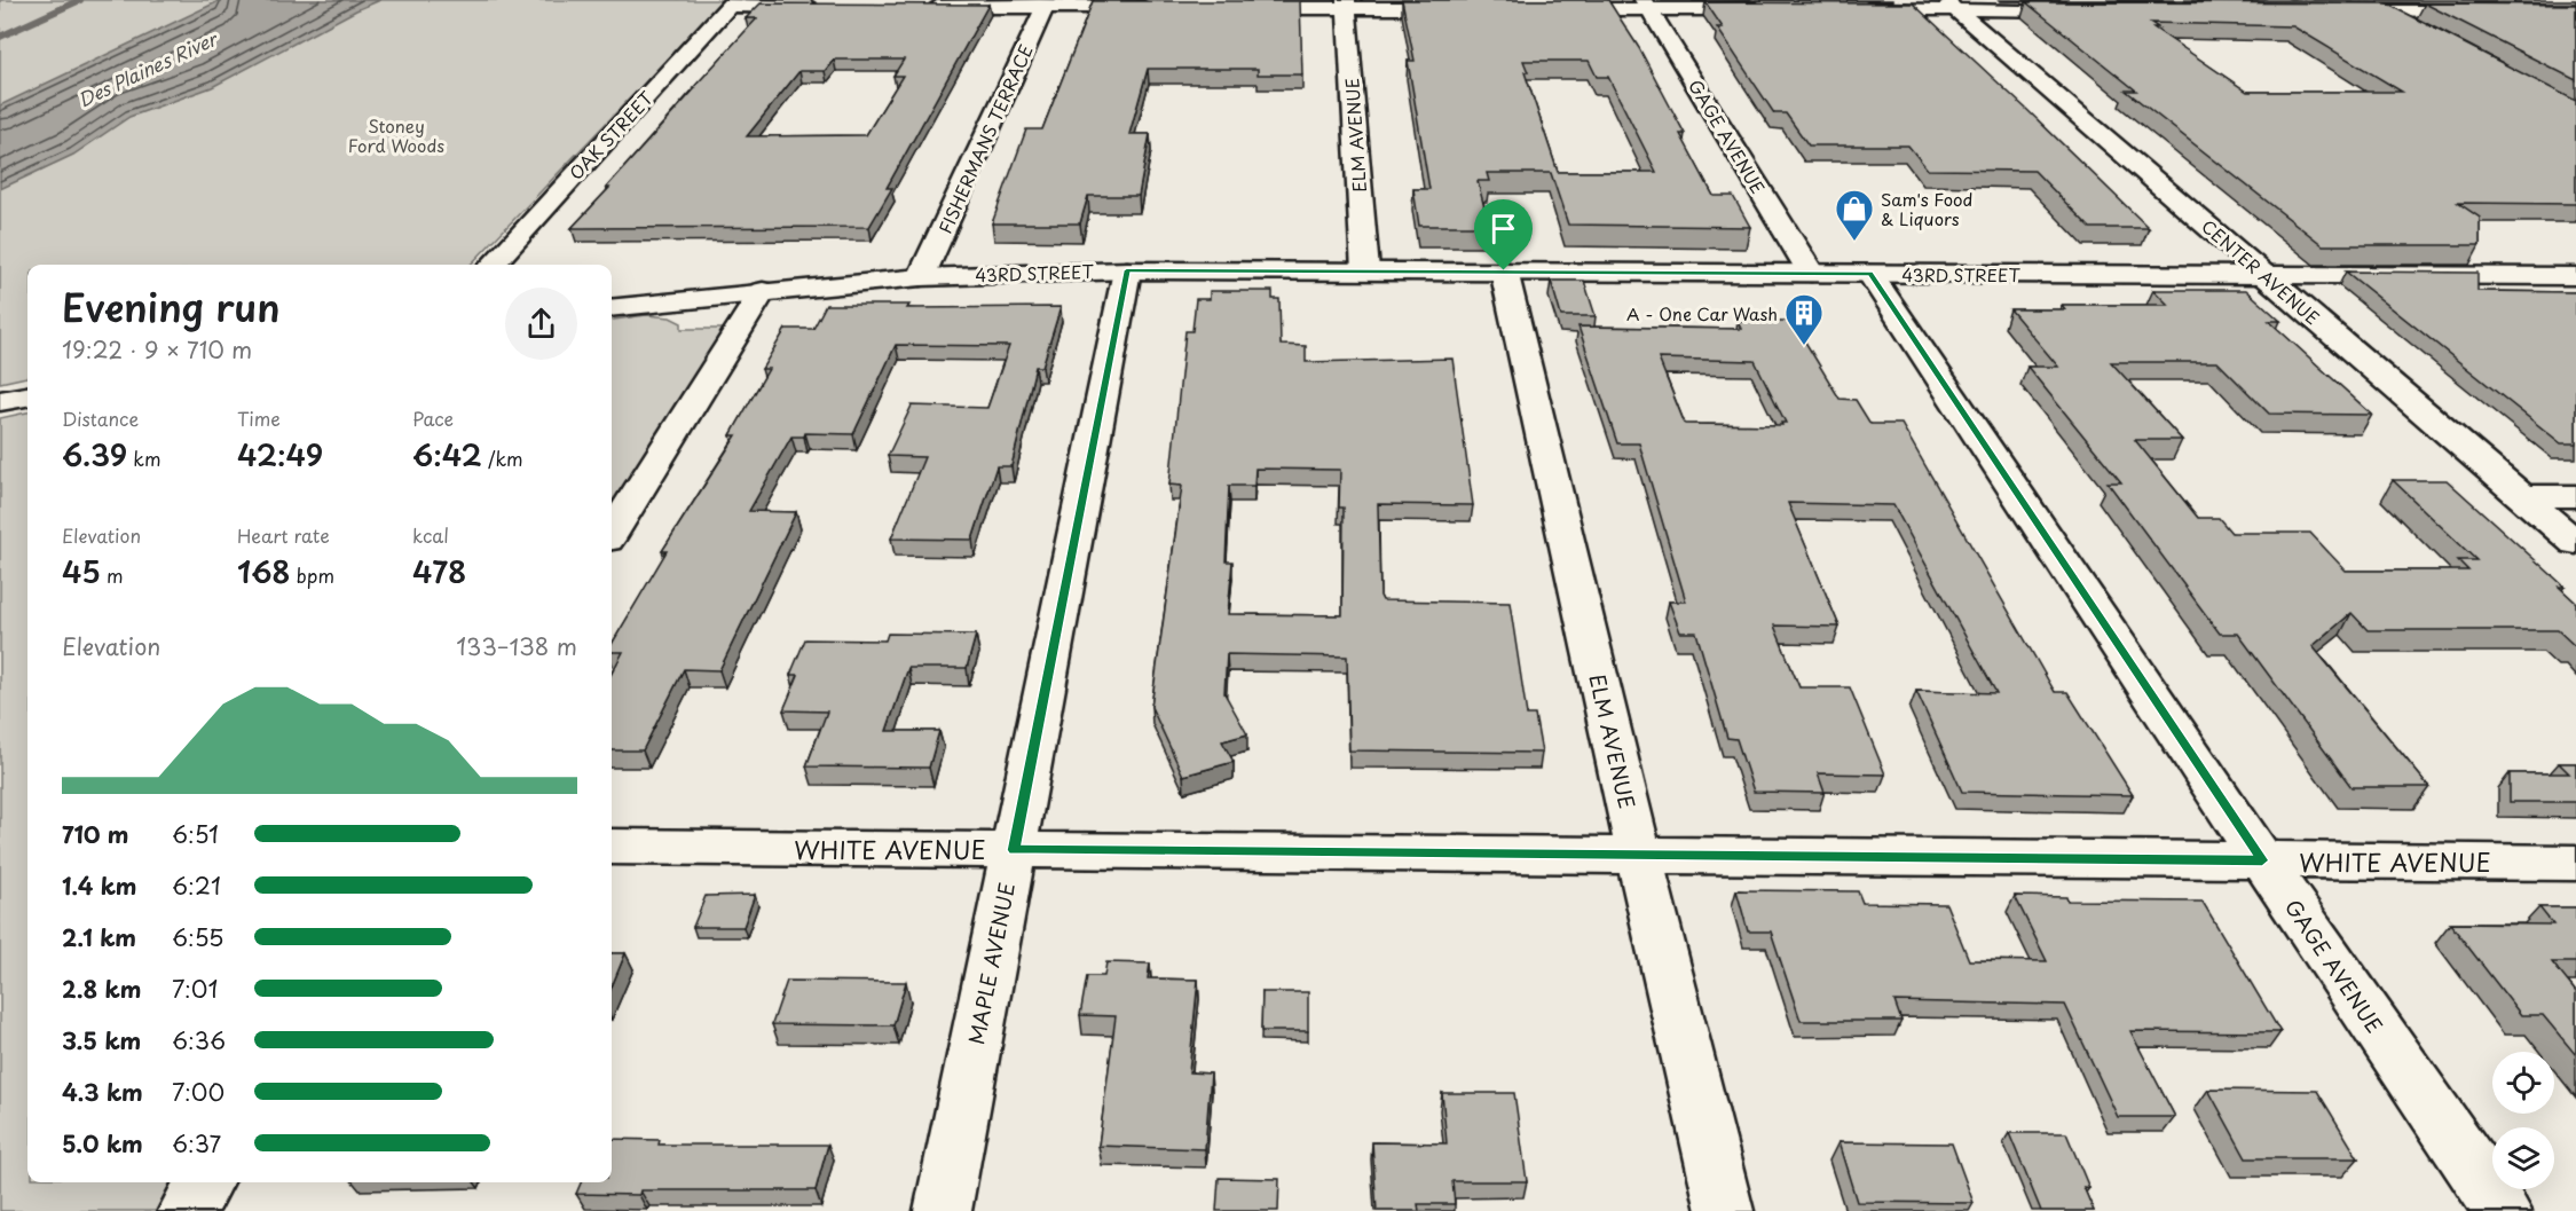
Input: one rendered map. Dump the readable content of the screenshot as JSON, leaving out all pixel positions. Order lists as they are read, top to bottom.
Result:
{
  "streets": {
    "street": [
      "OAK STREET",
      "ELM AVENUE",
      "GAGE AVENUE",
      "FISHERMANS TERRACE",
      "CENTER AVENUE",
      "43RD STREET",
      "WHITE AVENUE",
      "MAPLE AVENUE"
    ]
  },
  "crossings": [
    ["ELM AVENUE", "43RD STREET"],
    ["ELM AVENUE", "WHITE AVENUE"],
    ["GAGE AVENUE", "43RD STREET"],
    ["GAGE AVENUE", "WHITE AVENUE"],
    ["FISHERMANS TERRACE", "43RD STREET"],
    ["CENTER AVENUE", "43RD STREET"],
    ["43RD STREET", "MAPLE AVENUE"],
    ["WHITE AVENUE", "MAPLE AVENUE"]
  ],
  "water": ["Des Plaines River"],
  "parks": ["Stoney Ford Woods"],
  "places": {
    "shop": ["Sam's Food & Liquors"],
    "building": ["A - One Car Wash"]
  },
  "page": {
    "heading": ["Evening run", "19:22 · 9 × 710 m"],
    "stats": [
      ["Distance", "6.39 km"],
      ["Time", "42:49"],
      ["Pace", "6:42 /km"],
      ["Elevation", "45 m"],
      ["Heart rate", "168 bpm"],
      ["kcal", "478"]
    ],
    "chart": ["Elevation", "133–138 m"],
    "list": [
      {
        "name": "710 m",
        "note": "6:51"
      },
      {
        "name": "1.4 km",
        "note": "6:21"
      },
      {
        "name": "2.1 km",
        "note": "6:55"
      },
      {
        "name": "2.8 km",
        "note": "7:01"
      },
      {
        "name": "3.5 km",
        "note": "6:36"
      },
      {
        "name": "4.3 km",
        "note": "7:00"
      },
      {
        "name": "5.0 km",
        "note": "6:37"
      }
    ]
  }
}
